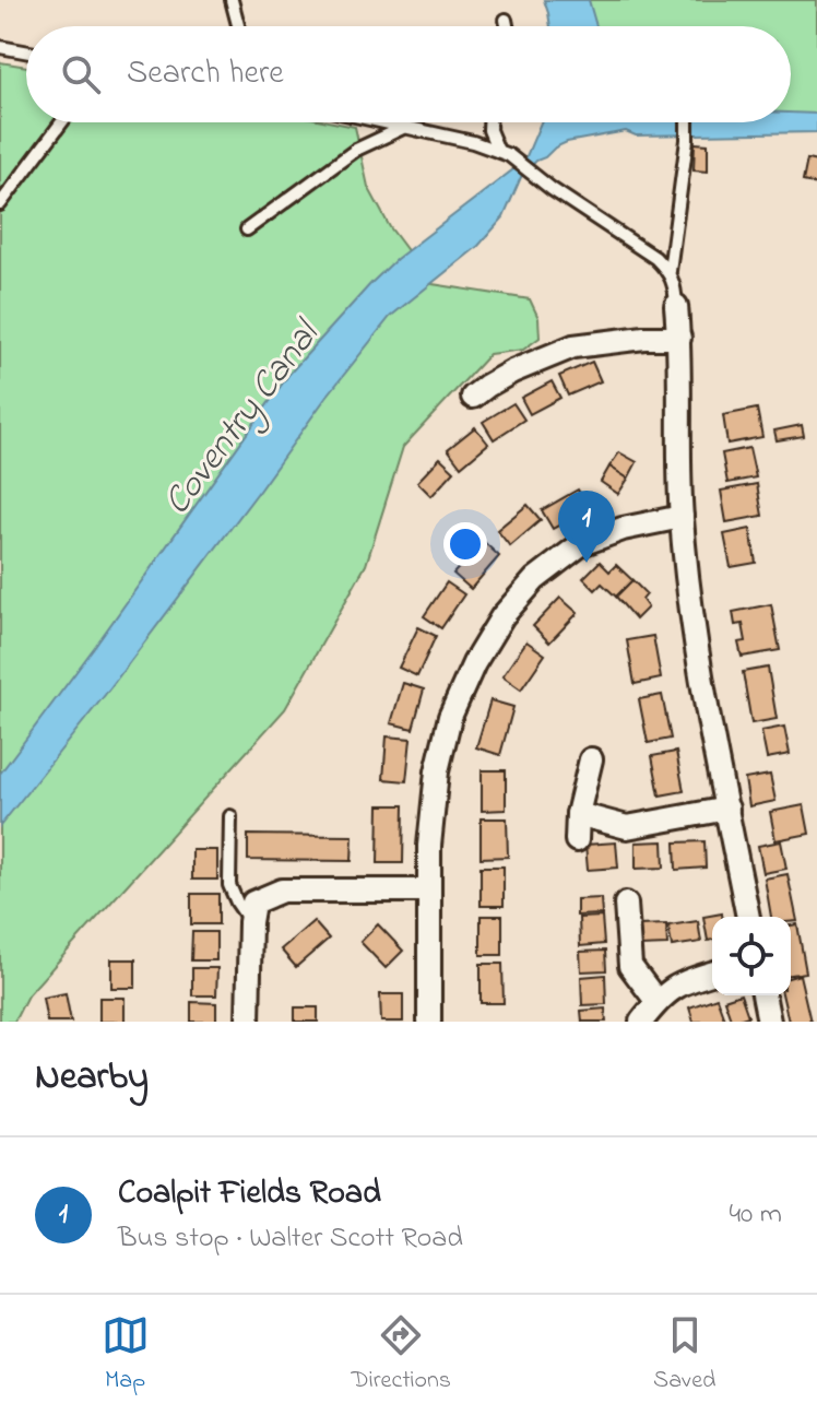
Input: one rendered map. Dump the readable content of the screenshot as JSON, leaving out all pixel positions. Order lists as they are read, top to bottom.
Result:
{
  "water": ["Coventry Canal"],
  "page": {
    "search": "Search here",
    "pins": "1",
    "heading": "Nearby",
    "list": [
      {
        "mark": "1",
        "name": "Coalpit Fields Road",
        "note": "Bus stop · Walter Scott Road",
        "value": "40 m"
      }
    ],
    "nav": ["Map", "Directions", "Saved"]
  }
}
